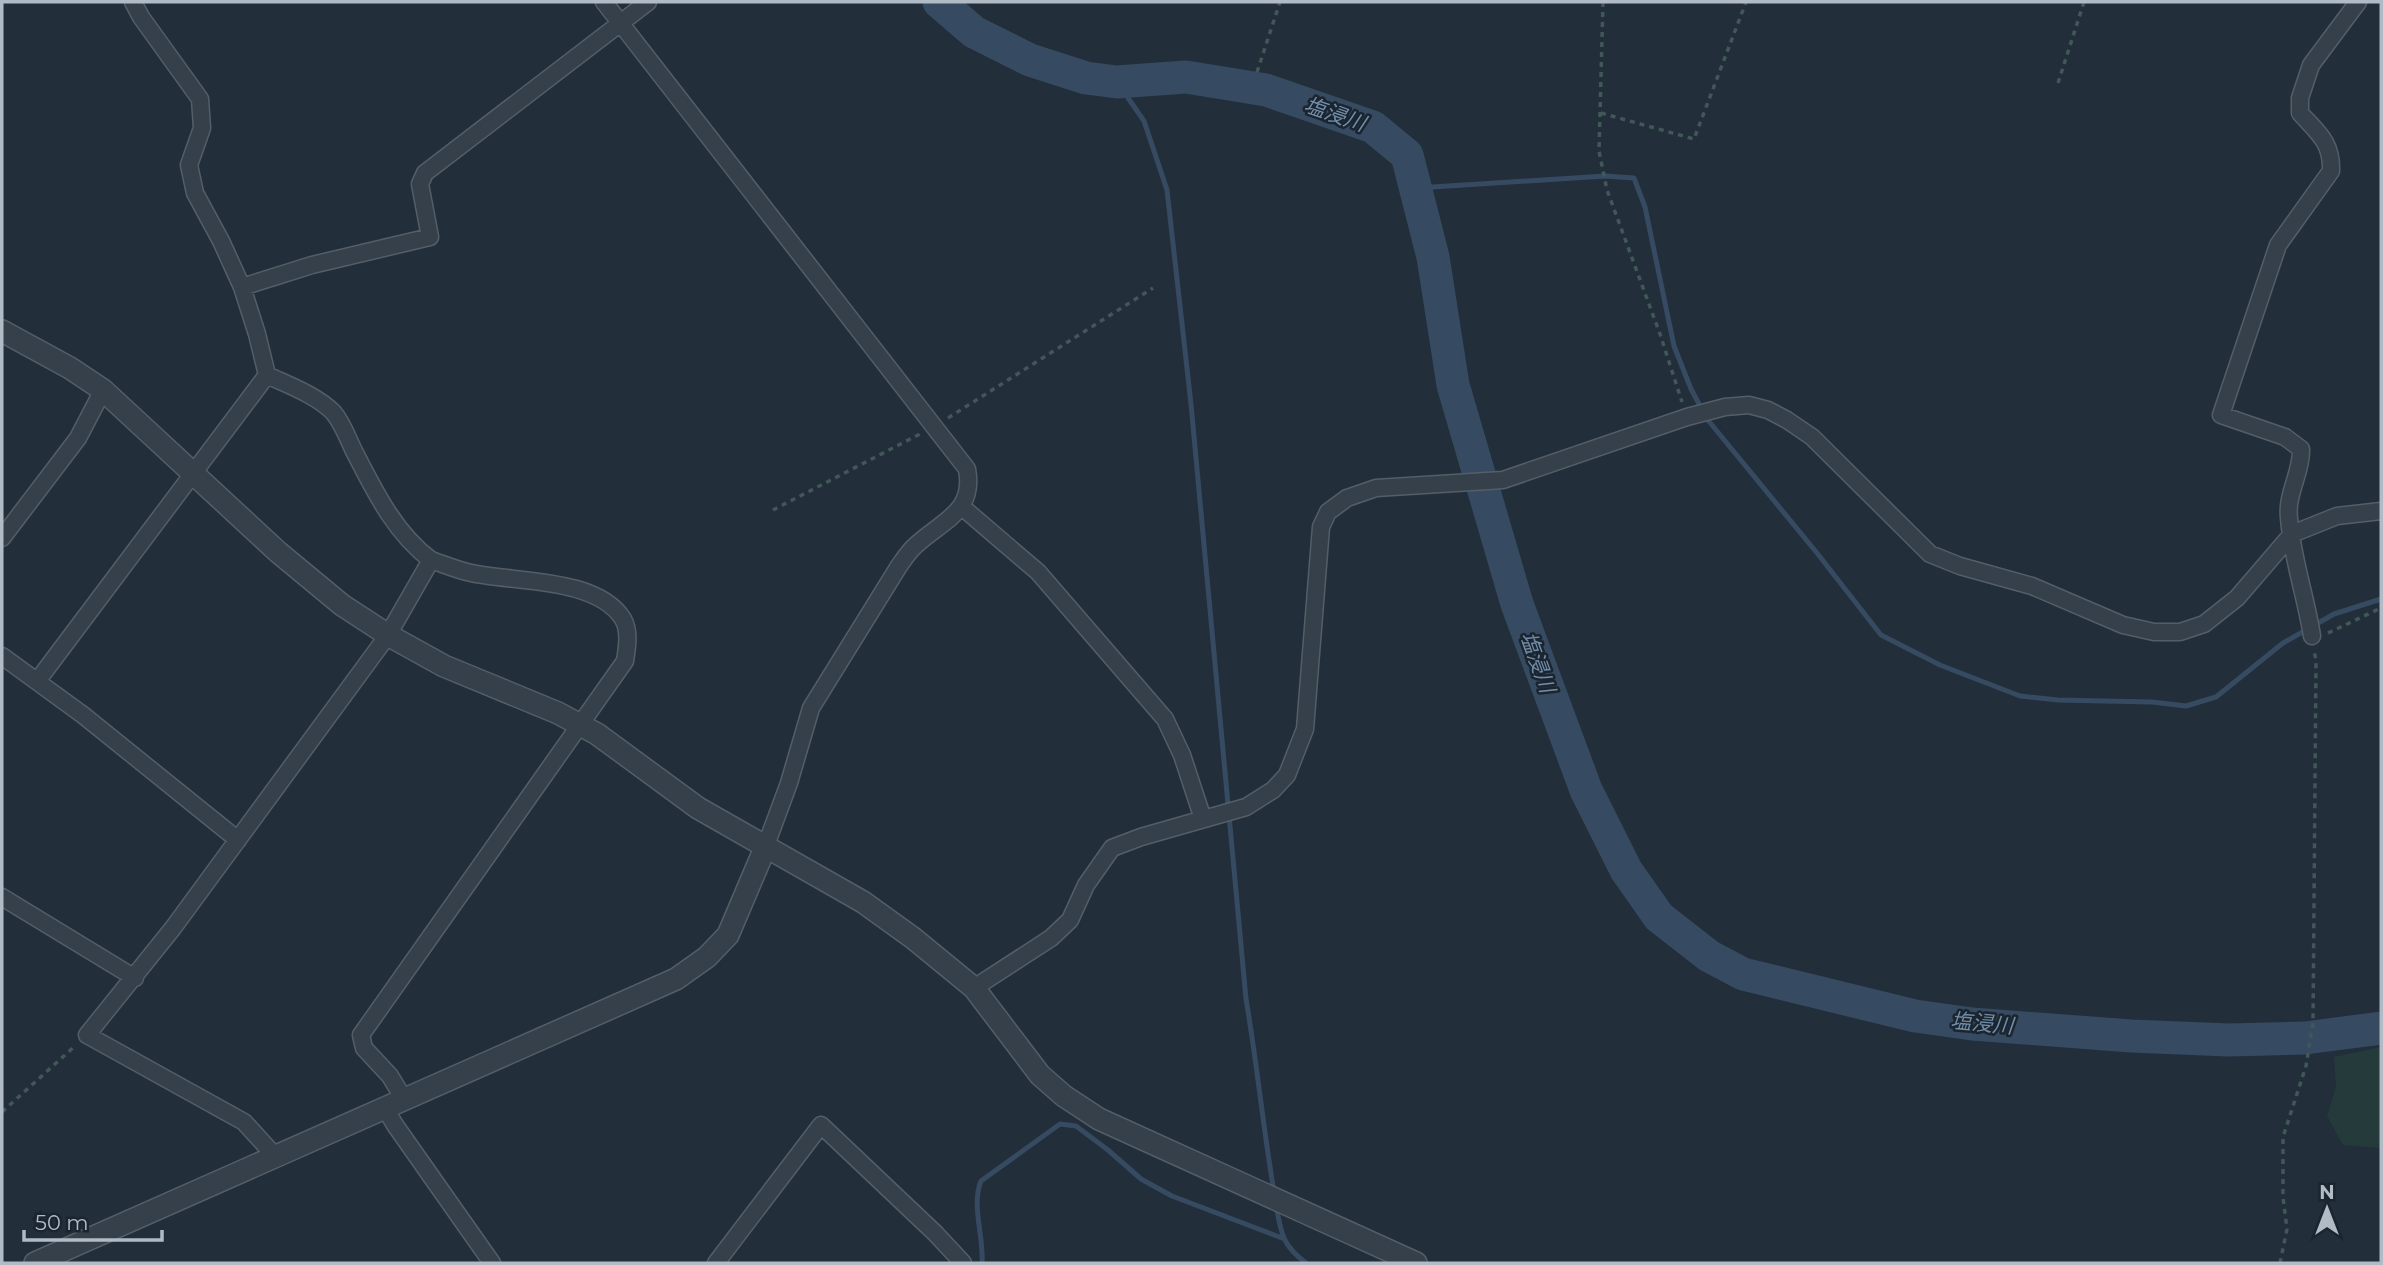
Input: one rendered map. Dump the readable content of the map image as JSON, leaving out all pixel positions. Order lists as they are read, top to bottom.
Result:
{
  "water": ["塩浸川"],
  "scale_bar": "50 m",
  "north": "top"
}
